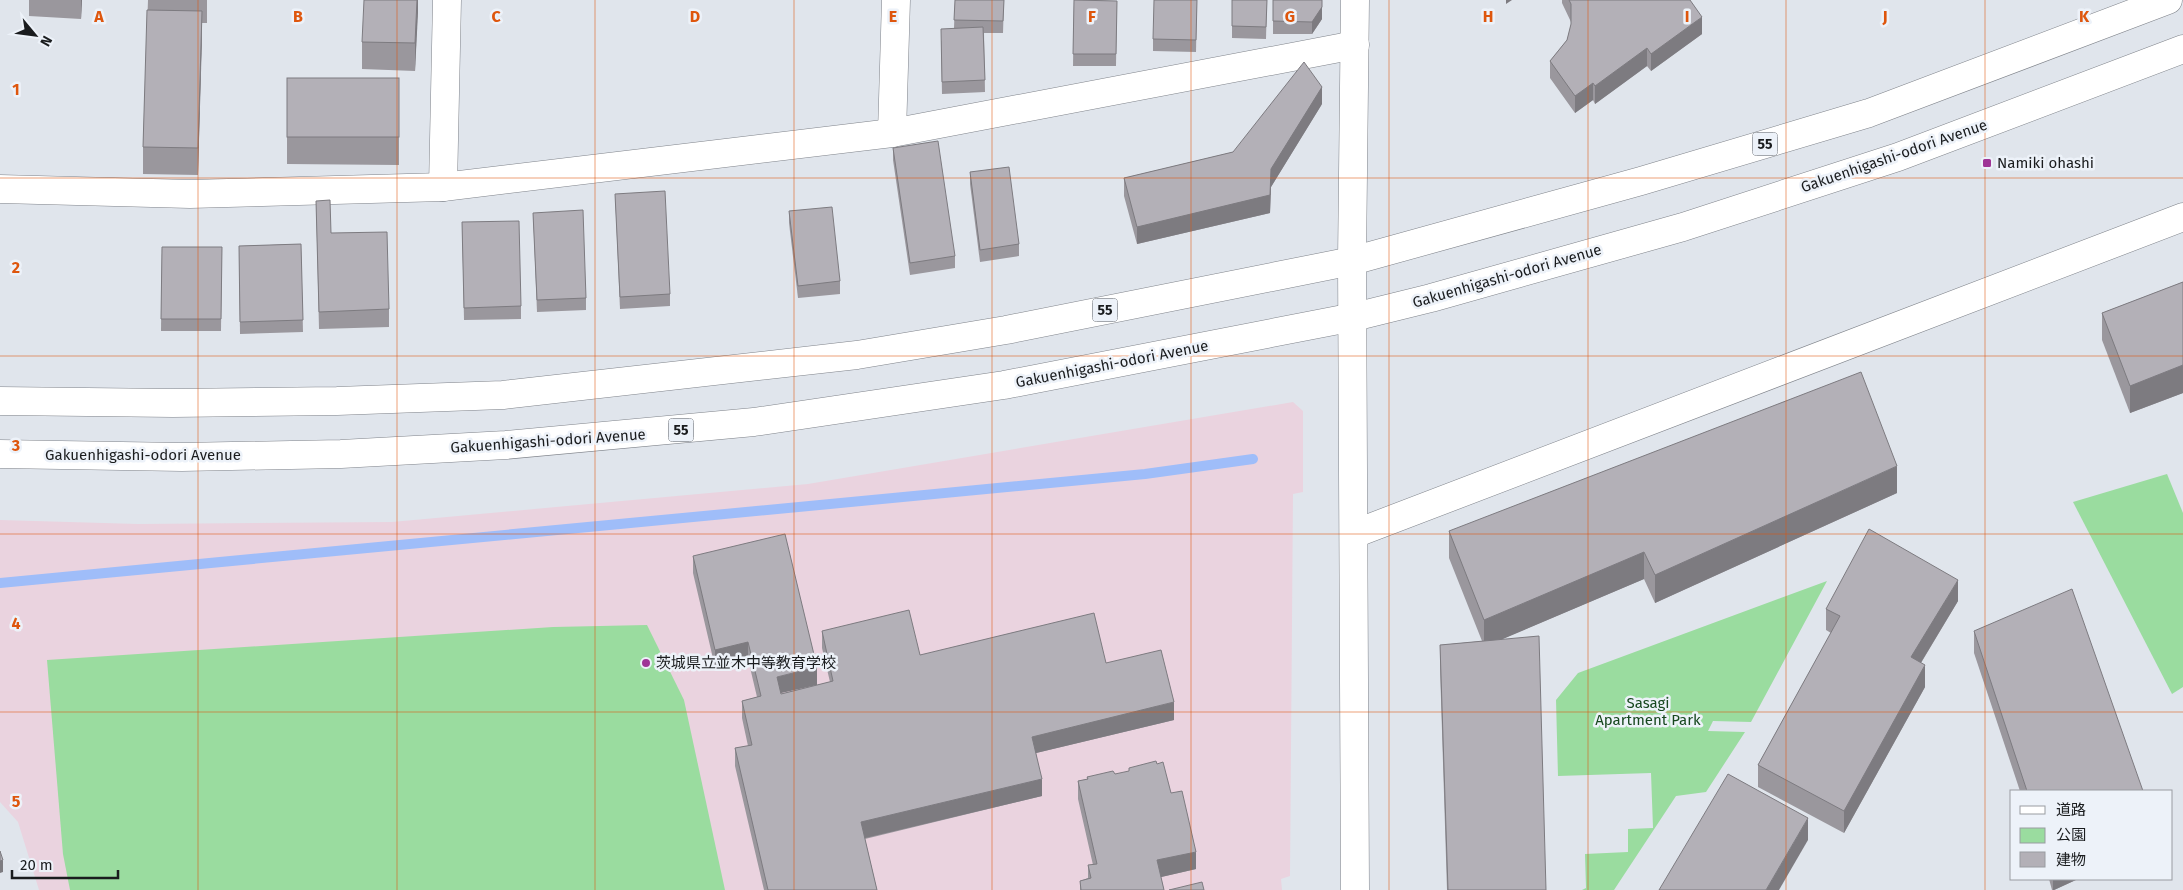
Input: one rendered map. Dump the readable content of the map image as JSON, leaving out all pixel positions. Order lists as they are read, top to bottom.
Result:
{
  "streets": {
    "main road": ["55", "Gakuenhigashi-odori Avenue"]
  },
  "parks": ["Sasagi Apartment Park"],
  "places": {
    "transit": ["Namiki ohashi"],
    "other": ["茨城県立並木中等教育学校"]
  },
  "legend": ["道路", "公園", "建物"],
  "scale_bar": "20 m",
  "north": "bottom right",
  "grid": {
    "columns": [
      "A",
      "B",
      "C",
      "D",
      "E",
      "F",
      "G",
      "H",
      "I",
      "J",
      "K"
    ],
    "rows": [
      "1",
      "2",
      "3",
      "4",
      "5"
    ]
  }
}
